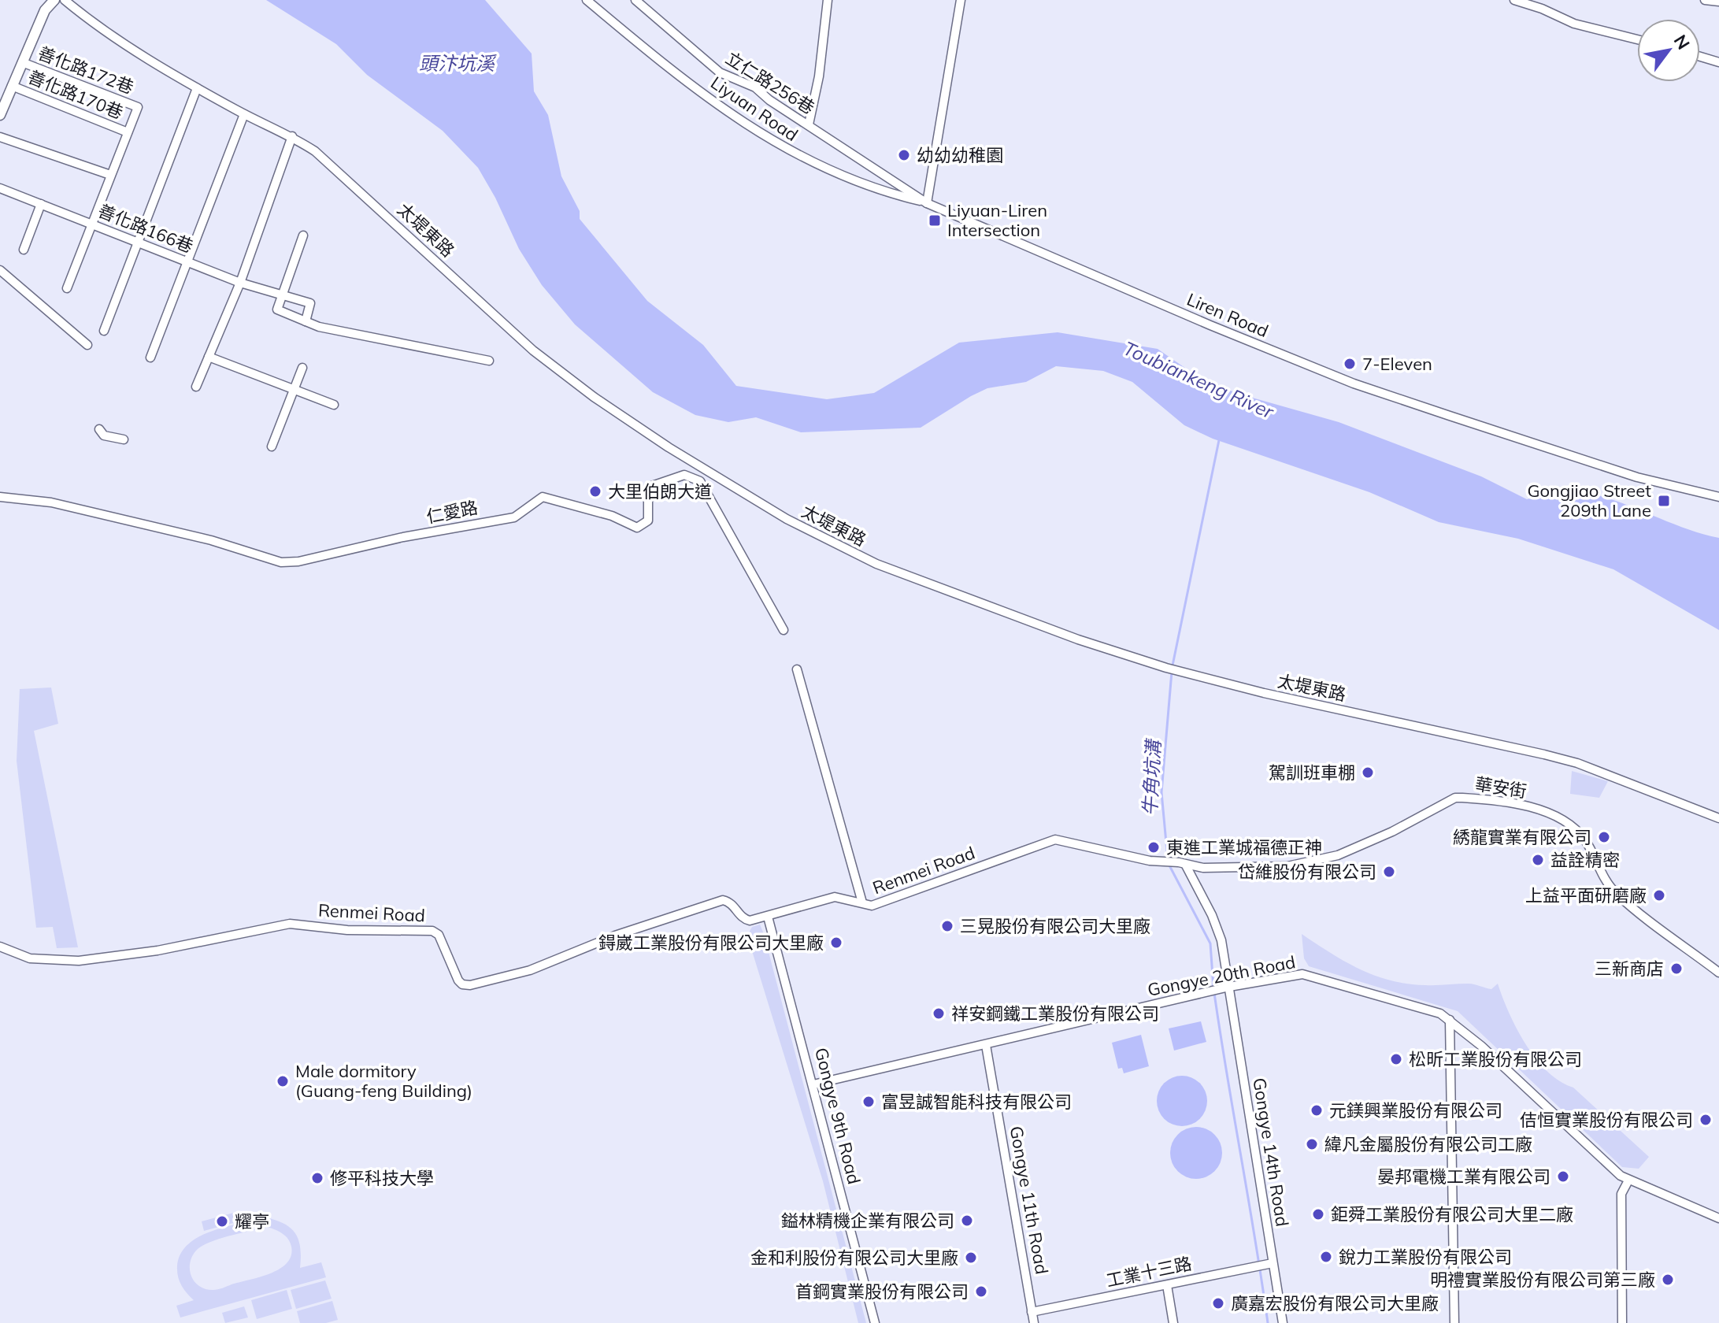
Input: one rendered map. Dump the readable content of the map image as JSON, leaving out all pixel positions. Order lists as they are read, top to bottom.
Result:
{
  "streets": {
    "street": [
      "善化路172巷",
      "立仁路256巷",
      "善化路170巷",
      "Liyuan Road",
      "善化路166巷",
      "太堤東路",
      "Liren Road",
      "仁愛路",
      "華安街",
      "Renmei Road",
      "Gongye 20th Road",
      "Gongye 9th Road",
      "Gongye 14th Road",
      "Gongye 11th Road",
      "工業十三路"
    ]
  },
  "crossings": [
    ["善化路172巷", "善化路170巷"],
    ["立仁路256巷", "Liyuan Road"],
    ["立仁路256巷", "Liren Road"],
    ["Liyuan Road", "Liren Road"],
    ["華安街", "Renmei Road"],
    ["華安街", "Gongye 14th Road"],
    ["Renmei Road", "Gongye 9th Road"],
    ["Renmei Road", "Gongye 14th Road"],
    ["Gongye 20th Road", "Gongye 9th Road"],
    ["Gongye 20th Road", "Gongye 14th Road"],
    ["Gongye 20th Road", "Gongye 11th Road"],
    ["Gongye 14th Road", "工業十三路"],
    ["Gongye 11th Road", "工業十三路"]
  ],
  "water": ["頭汴坑溪", "Toubiankeng River", "牛角坑溝"],
  "places": {
    "other": [
      "幼幼幼稚園",
      "7-Eleven",
      "大里伯朗大道",
      "駕訓班車棚",
      "綉龍實業有限公司",
      "東進工業城福德正神",
      "益詮精密",
      "岱維股份有限公司",
      "上益平面研磨廠",
      "三晃股份有限公司大里廠",
      "鍀崴工業股份有限公司大里廠",
      "三新商店",
      "祥安鋼鐵工業股份有限公司",
      "松昕工業股份有限公司",
      "Male dormitory (Guang-feng Building)",
      "富昱誠智能科技有限公司",
      "元鎂興業股份有限公司",
      "佶恒實業股份有限公司",
      "緯凡金屬股份有限公司工廠",
      "晏邦電機工業有限公司",
      "修平科技大學",
      "鉅舜工業股份有限公司大里二廠",
      "鎰林精機企業有限公司",
      "耀亭",
      "銳力工業股份有限公司",
      "金和利股份有限公司大里廠",
      "明禮實業股份有限公司第三廠",
      "首鋼實業股份有限公司",
      "廣嘉宏股份有限公司大里廠"
    ],
    "transit": ["Liyuan-Liren Intersection", "Gongjiao Street 209th Lane"]
  },
  "north": "top right"
}
